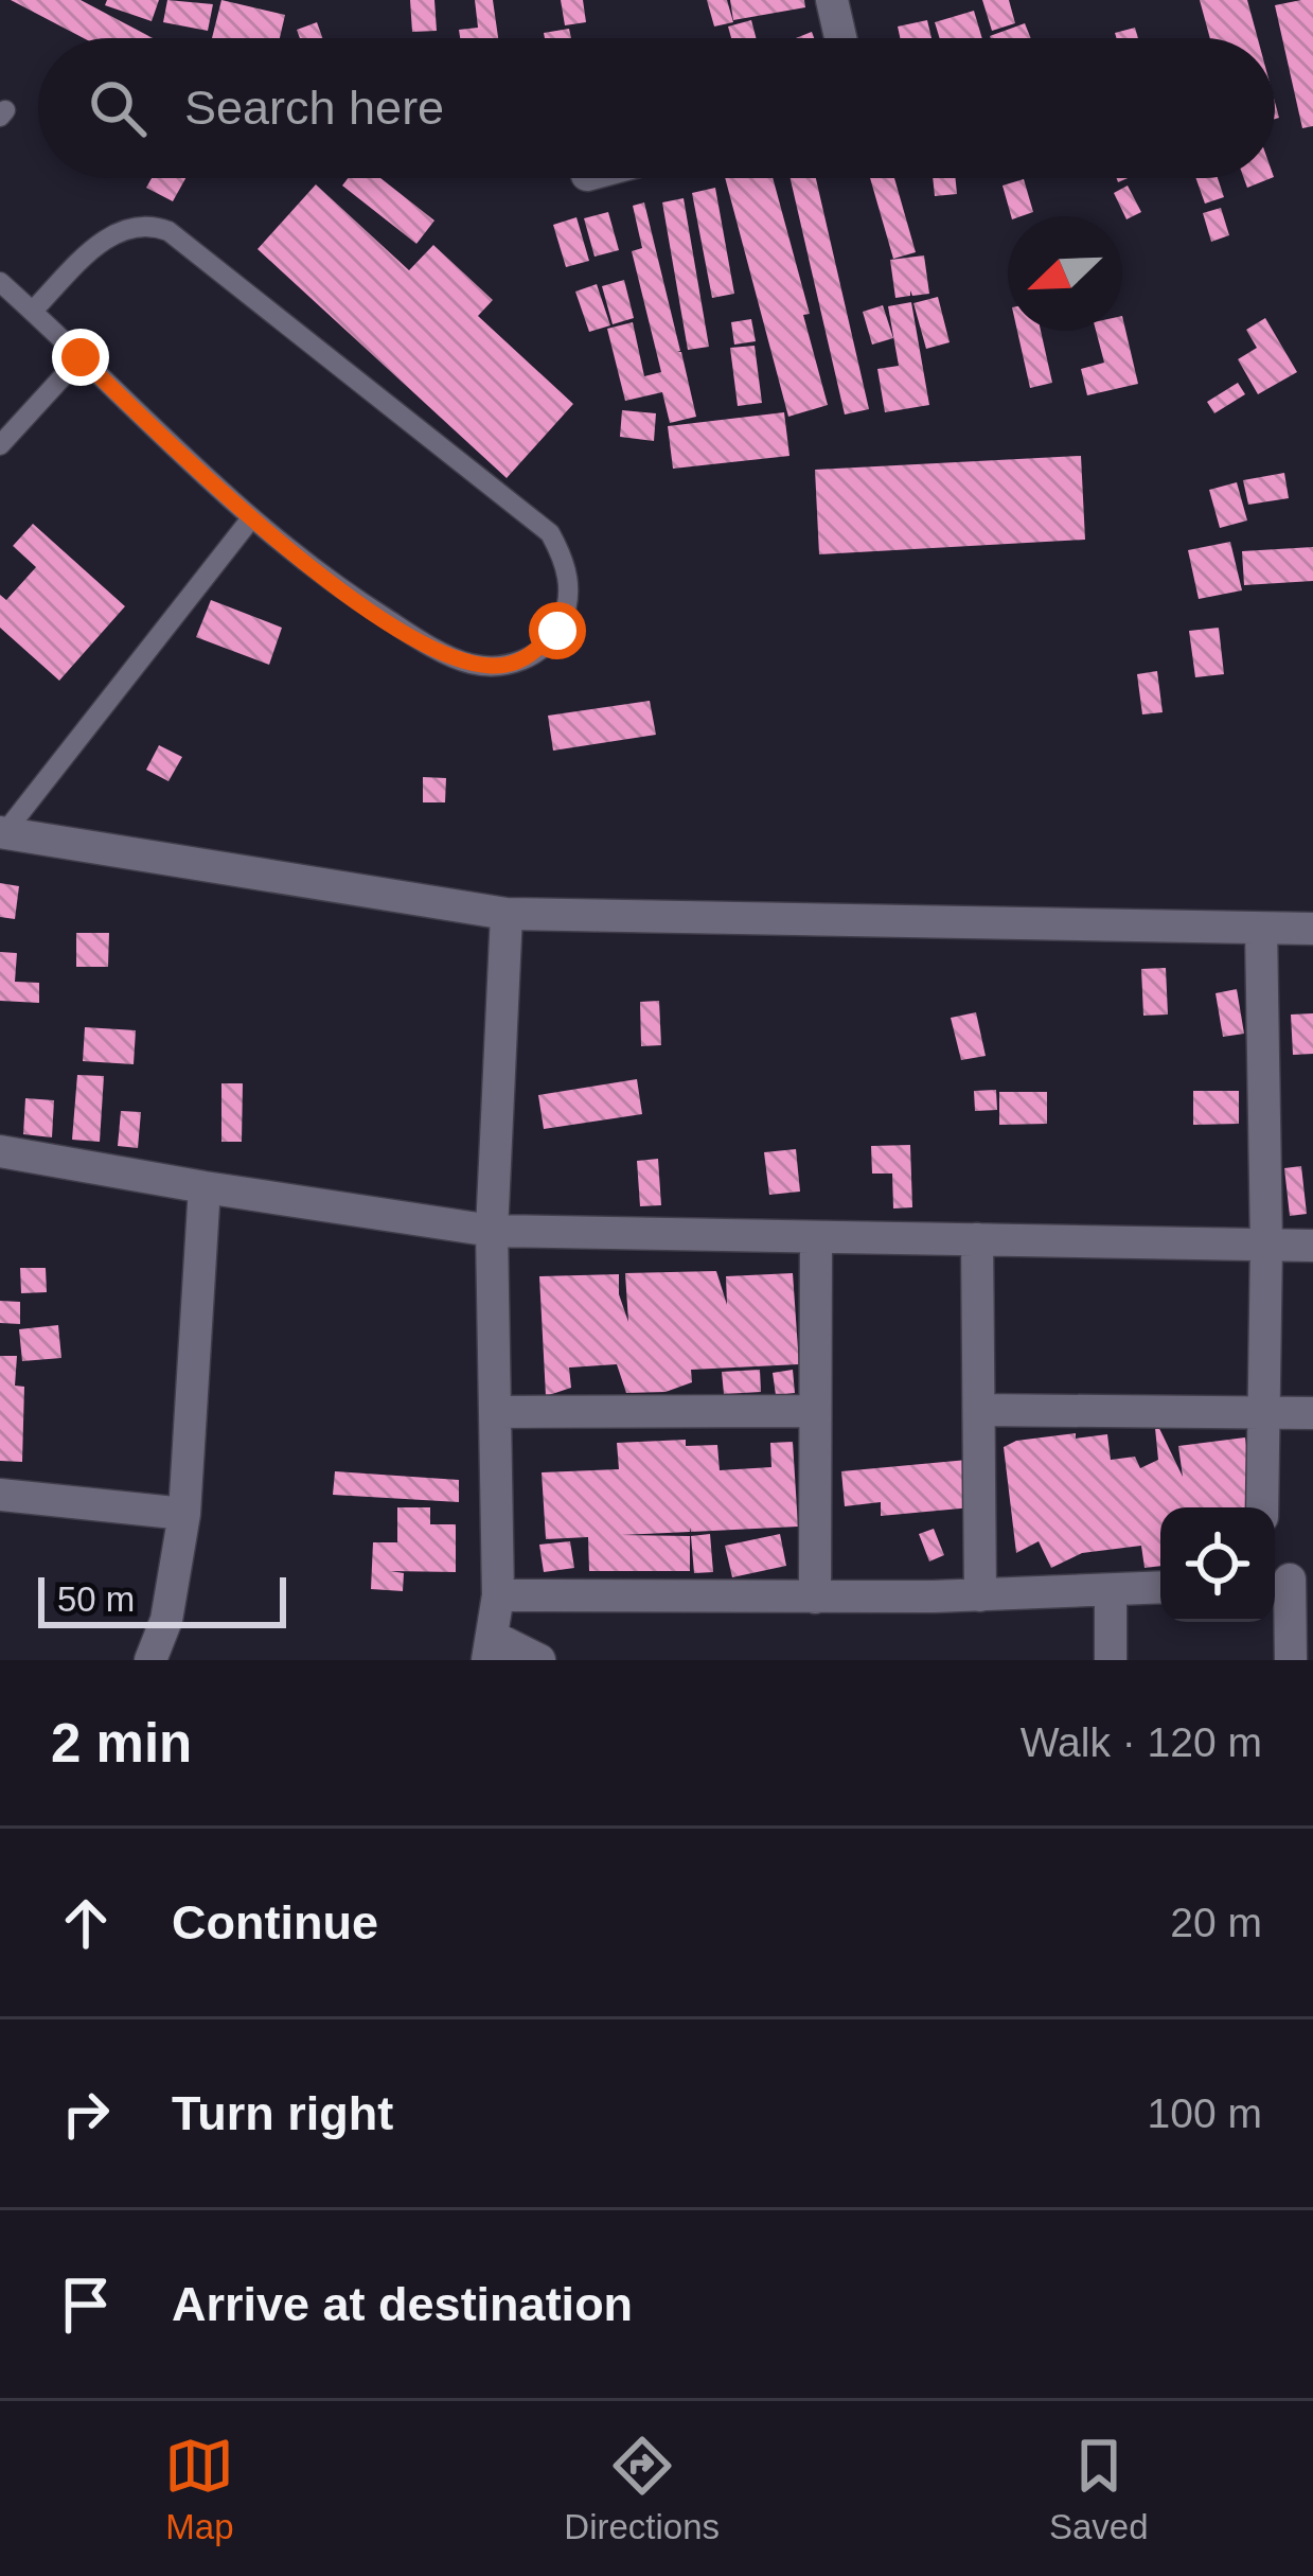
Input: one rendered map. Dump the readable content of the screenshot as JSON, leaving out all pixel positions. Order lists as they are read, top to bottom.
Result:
{
  "scale_bar": "50 m",
  "north": "bottom left",
  "page": {
    "search": "Search here",
    "scale": "50 m",
    "heading": ["2 min", "Walk · 120 m"],
    "list": [
      ["Continue", "20 m"],
      ["Turn right", "100 m"],
      "Arrive at destination"
    ],
    "nav": ["Map", "Directions", "Saved"]
  }
}
